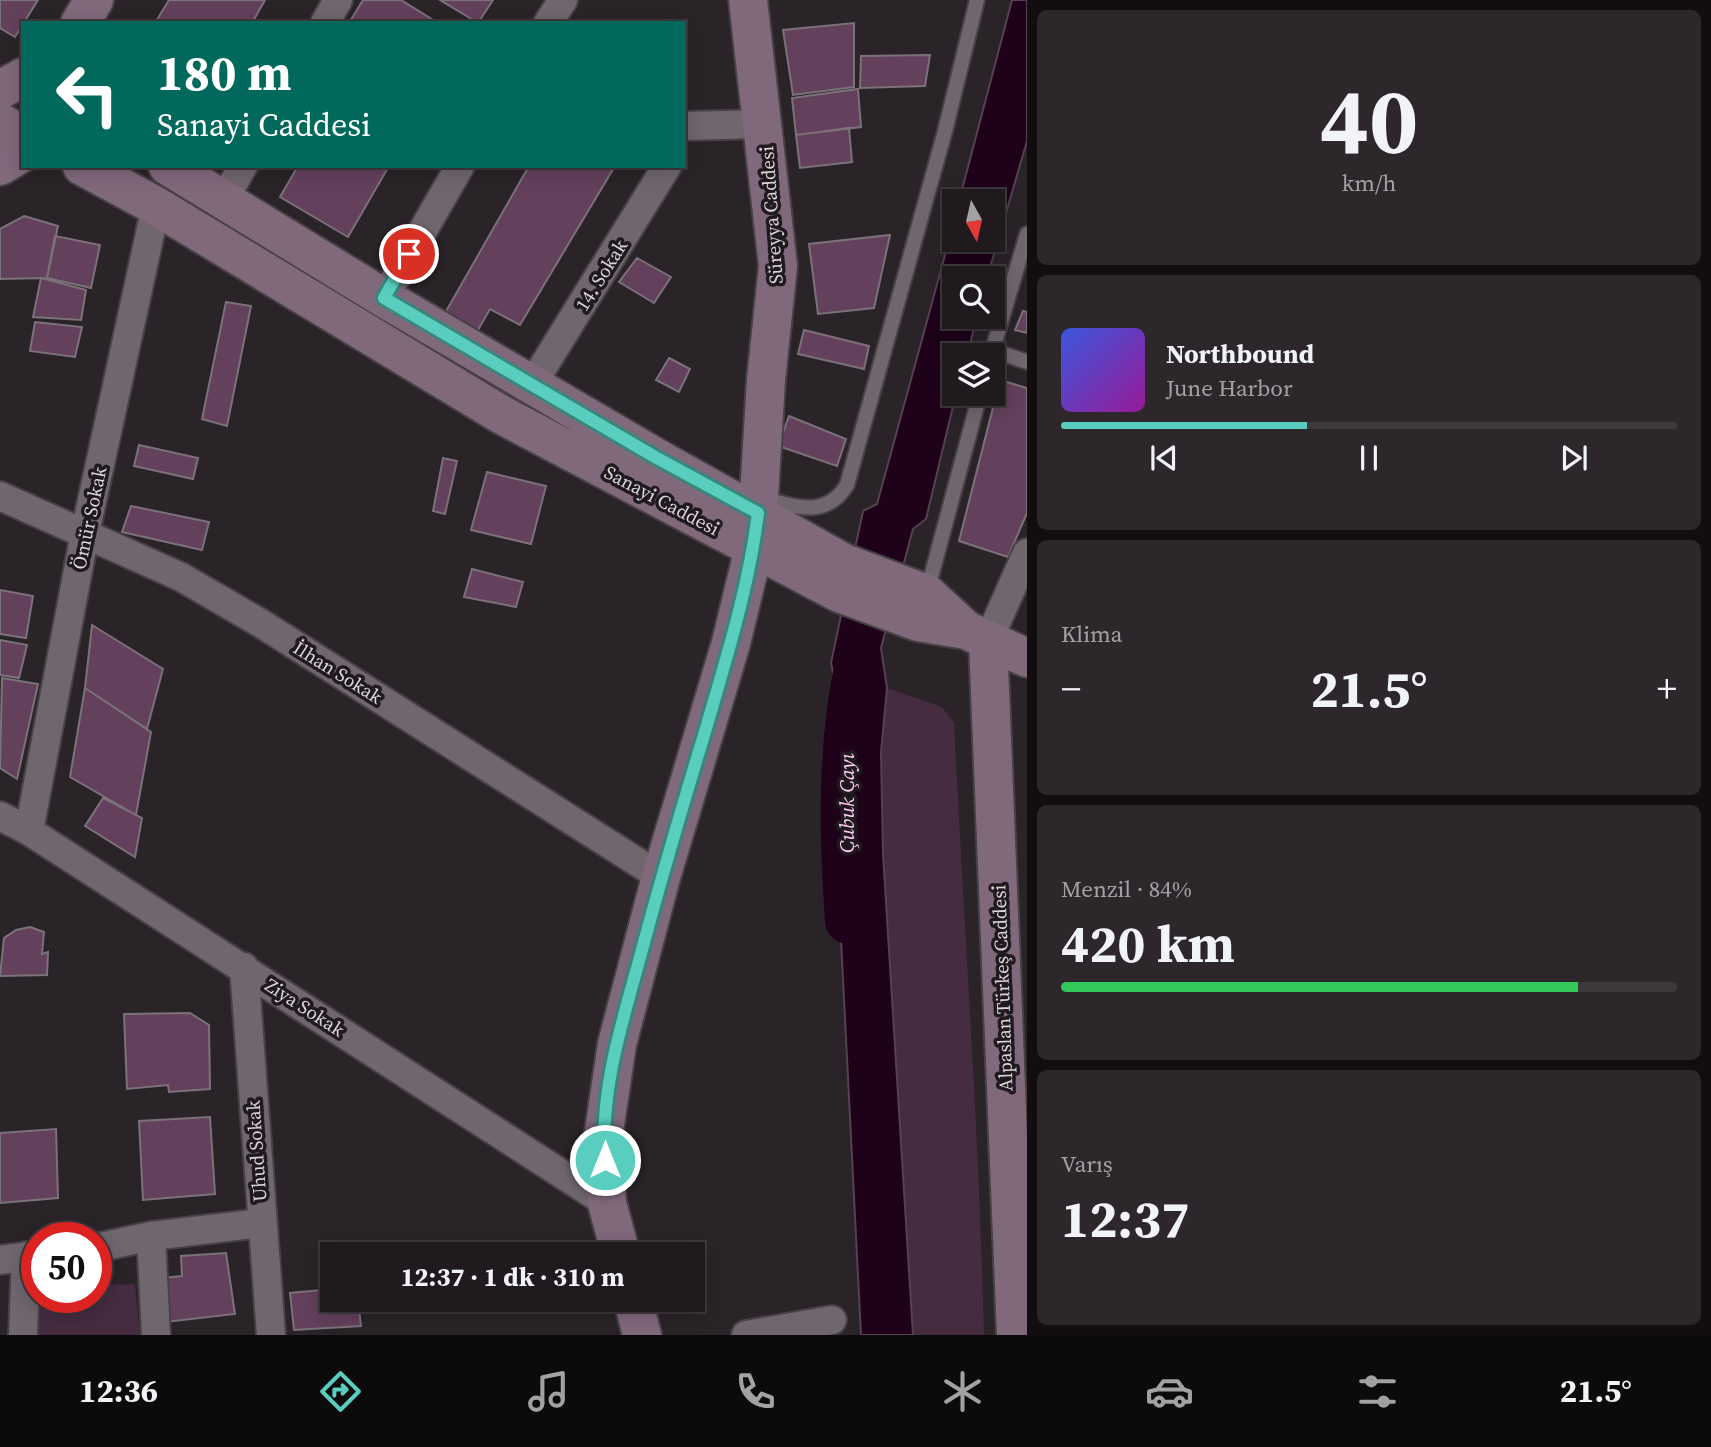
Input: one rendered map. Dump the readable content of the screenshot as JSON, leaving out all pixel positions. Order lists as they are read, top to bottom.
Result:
{
  "streets": {
    "main road": ["Süreyya Caddesi", "Sanayi Caddesi", "Alpaslan Türkeş Caddesi"],
    "street": [
      "14. Sokak",
      "Ömür Sokak",
      "İlhan Sokak",
      "Ziya Sokak",
      "Uhud Sokak"
    ]
  },
  "crossings": [
    ["Süreyya Caddesi", "Sanayi Caddesi"],
    ["Süreyya Caddesi", "İlhan Sokak"],
    ["Süreyya Caddesi", "Ziya Sokak"],
    ["14. Sokak", "Sanayi Caddesi"],
    ["Sanayi Caddesi", "Ömür Sokak"],
    ["Sanayi Caddesi", "Alpaslan Türkeş Caddesi"],
    ["Ömür Sokak", "İlhan Sokak"],
    ["Ömür Sokak", "Ziya Sokak"],
    ["Ziya Sokak", "Uhud Sokak"]
  ],
  "water": ["Çubuk Çayı"],
  "north": "bottom",
  "page": {
    "tile": [
      ["40", "km/h"],
      "Klima",
      ["Menzil · 84%", "420 km"],
      ["Varış", "12:37"]
    ],
    "turn": ["180 m", "Sanayi Caddesi"],
    "song": ["Northbound", "June Harbor"],
    "heat": ["−", "21.5°", "+"],
    "limit": "50",
    "trip": "12:37 · 1 dk · 310 m",
    "tabs": ["12:36", "21.5°"]
  }
}
